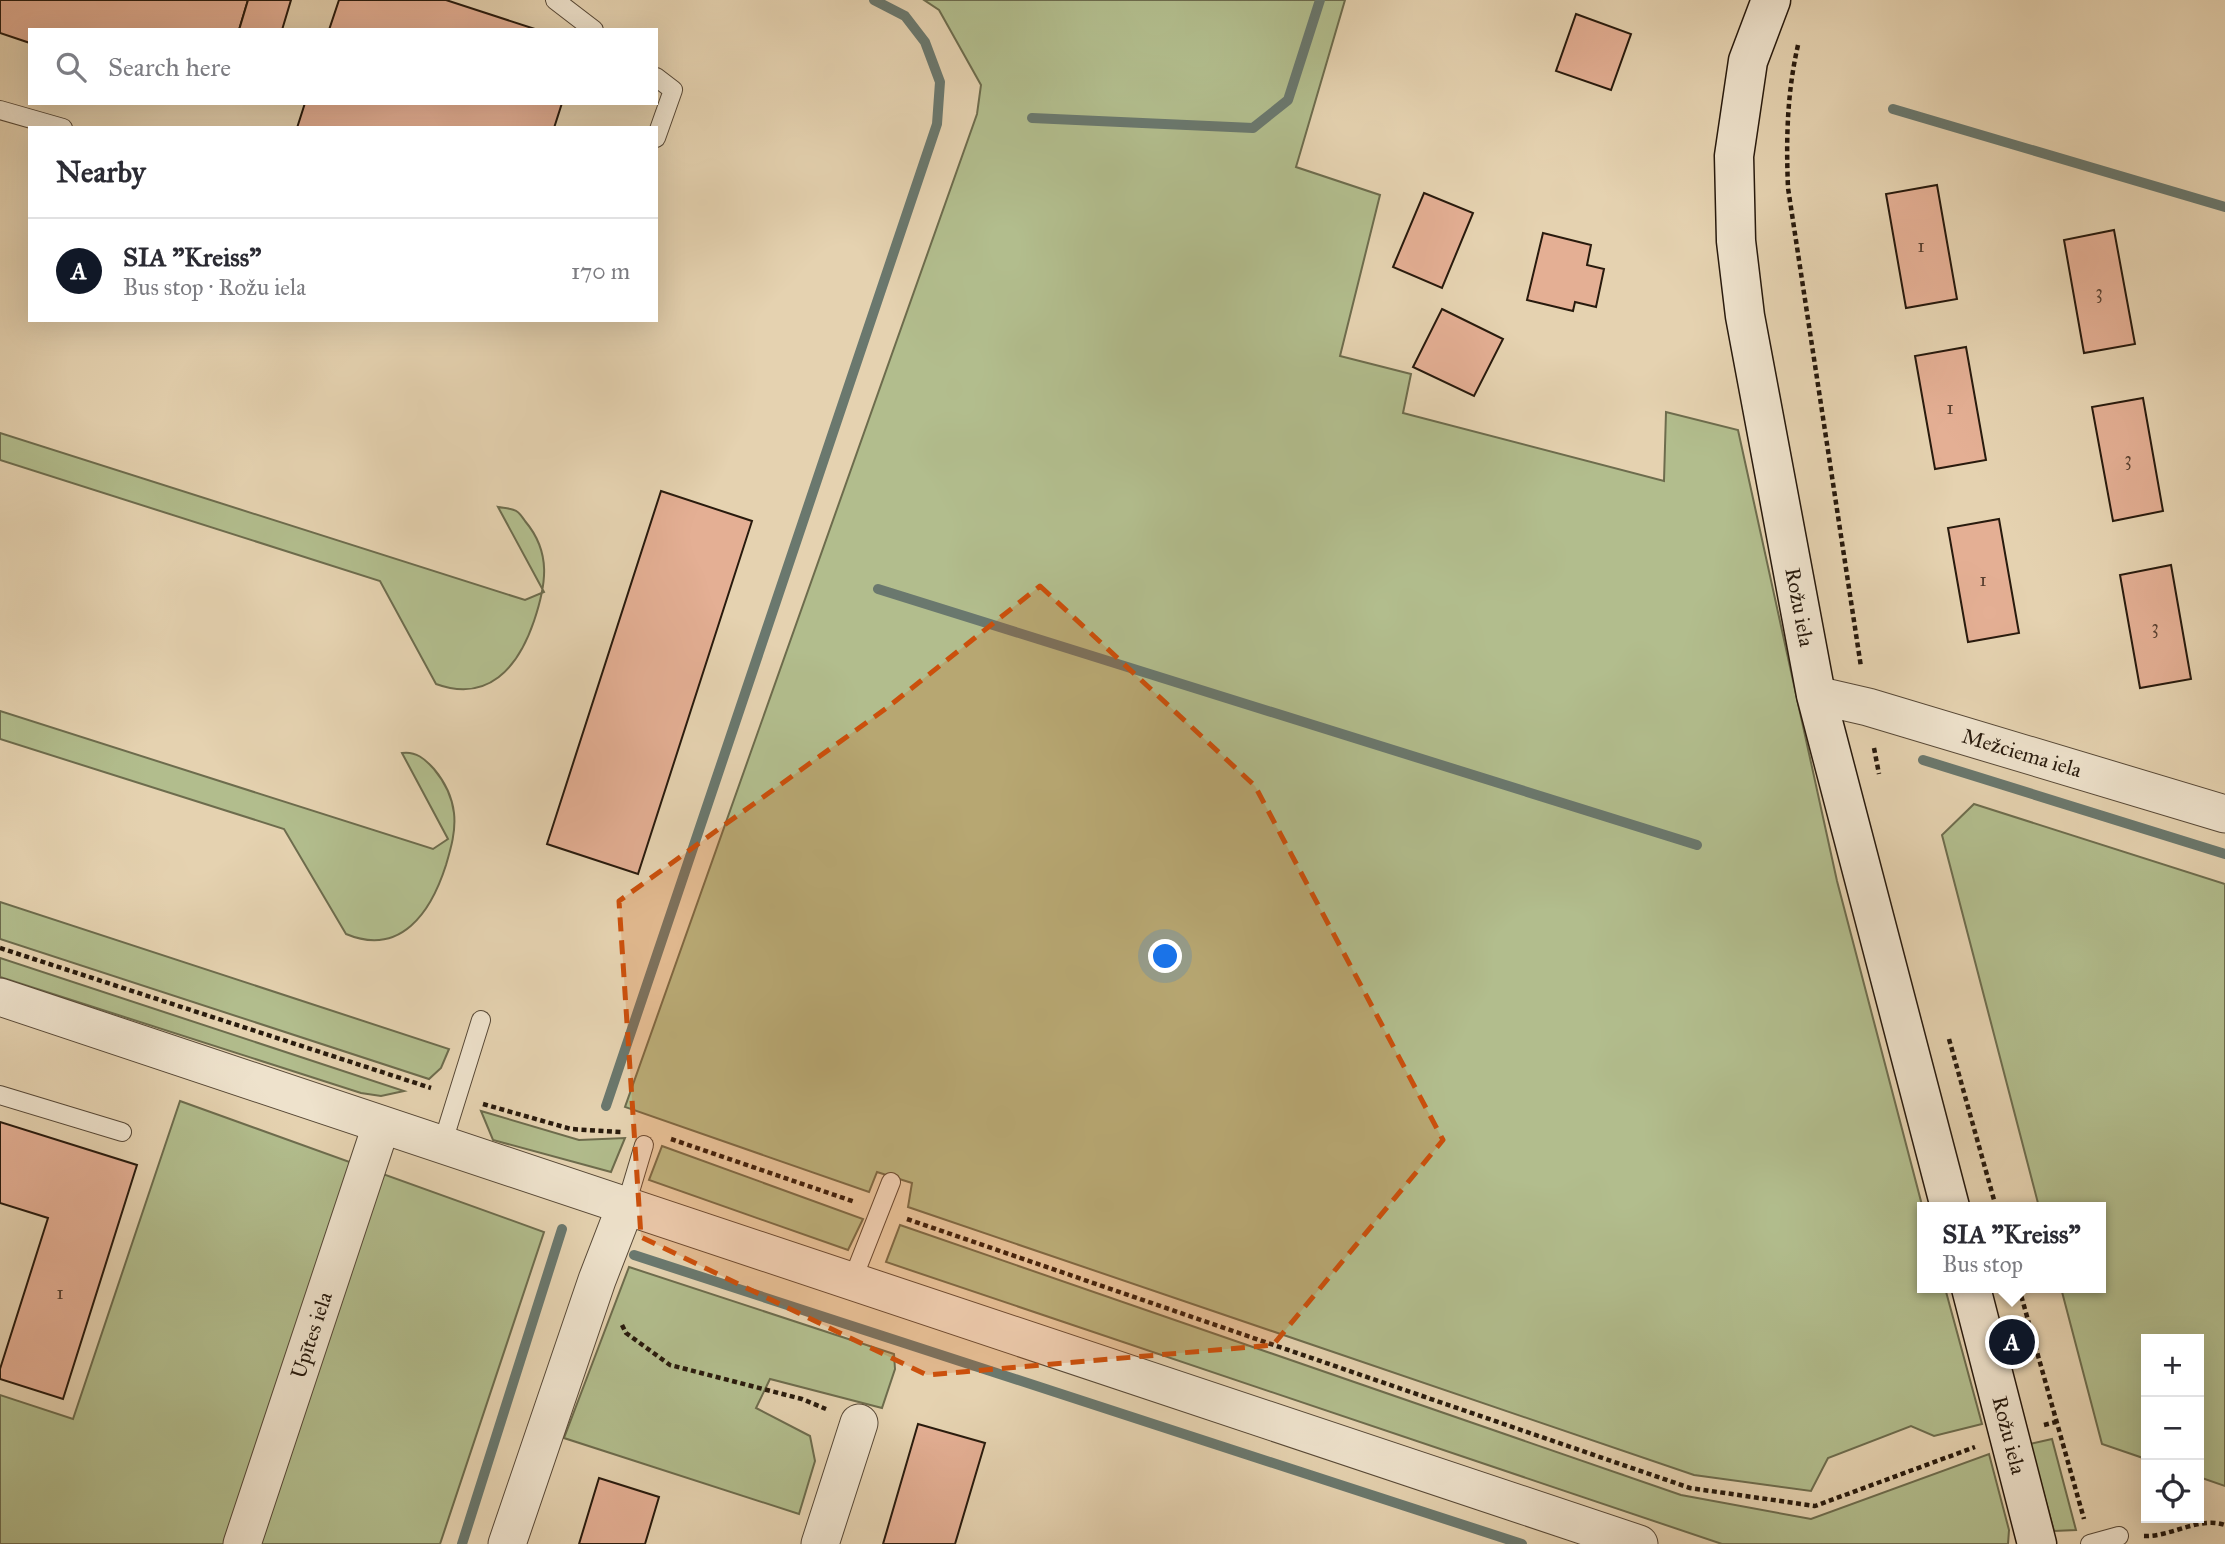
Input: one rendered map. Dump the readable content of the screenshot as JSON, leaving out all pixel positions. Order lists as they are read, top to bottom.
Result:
{
  "streets": {
    "street": ["Rožu iela", "Mežciema iela", "Upītes iela"]
  },
  "crossings": [
    ["Rožu iela", "Mežciema iela"]
  ],
  "house_numbers": [
    "1",
    "3",
    "1",
    "3",
    "1",
    "3",
    "1"
  ],
  "page": {
    "search": "Search here",
    "heading": "Nearby",
    "list": [
      {
        "mark": "A",
        "name": "SIA \"Kreiss\"",
        "note": "Bus stop · Rožu iela",
        "value": "170 m"
      }
    ],
    "popup": ["SIA \"Kreiss\"", "Bus stop"],
    "pins": "A",
    "map_buttons": ["+", "−"]
  }
}
